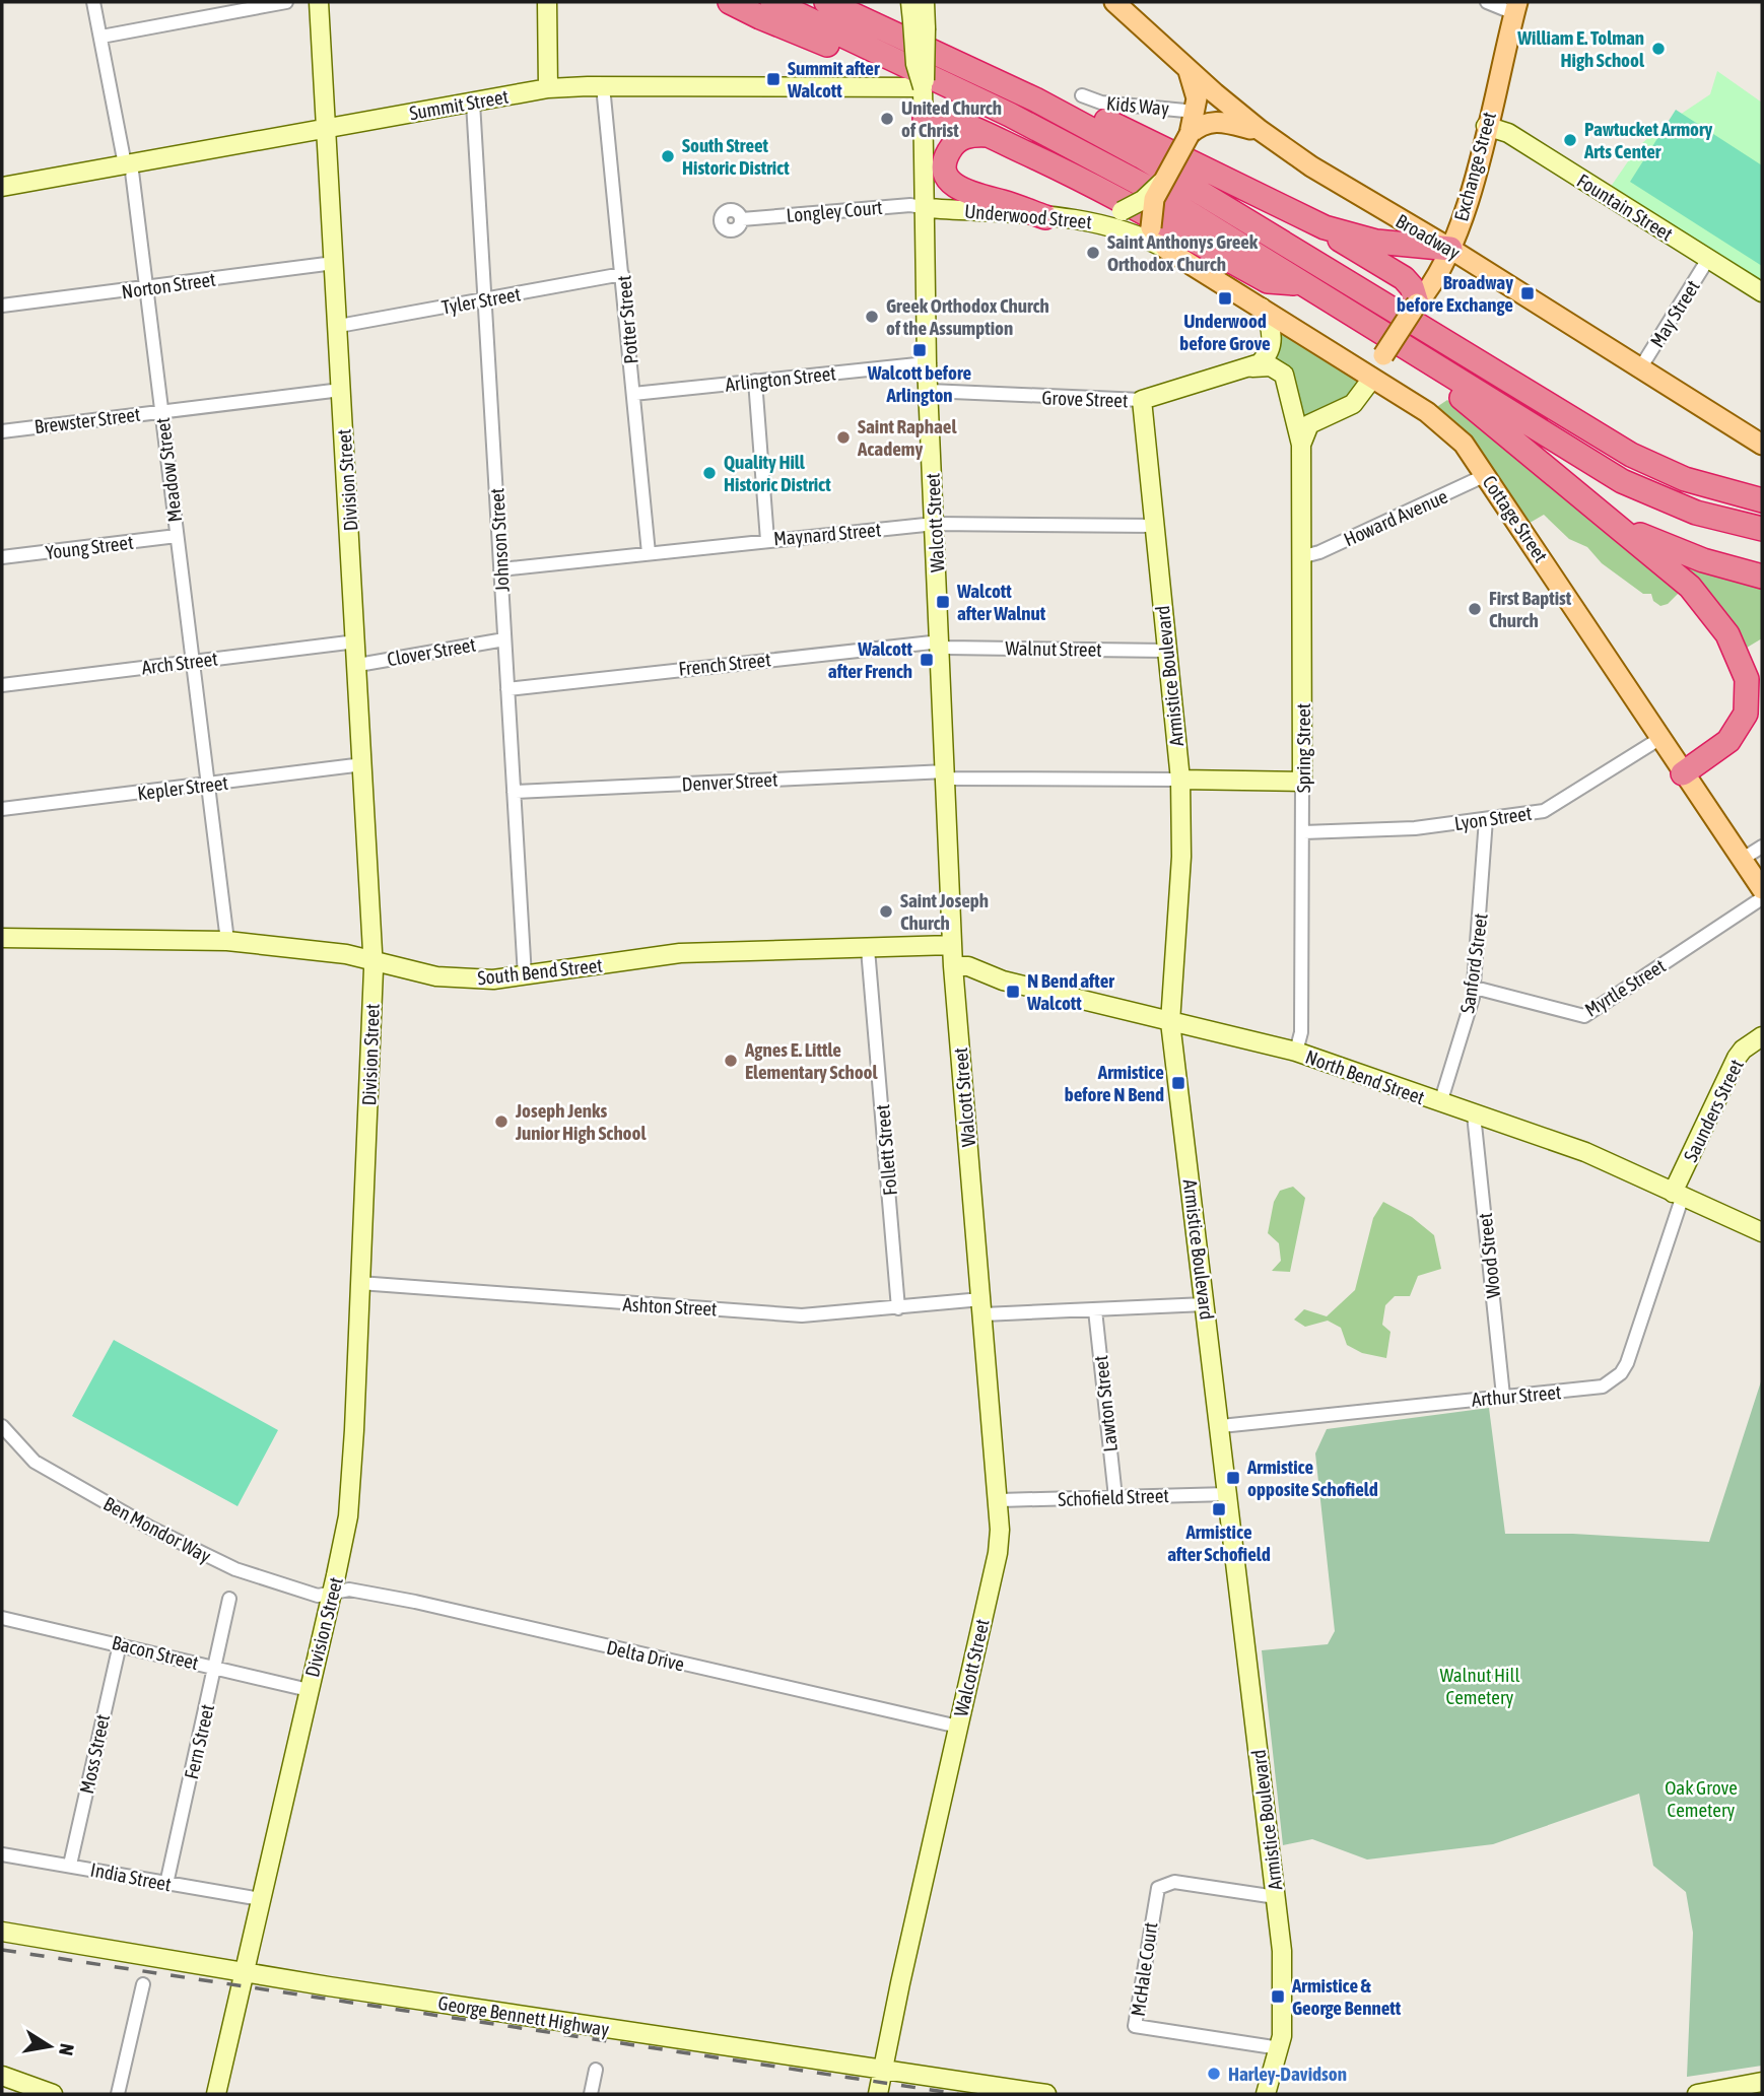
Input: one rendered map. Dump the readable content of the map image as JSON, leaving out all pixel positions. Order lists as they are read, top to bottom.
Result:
{
  "streets": {
    "main road": [
      "Summit Street",
      "Exchange Street",
      "Fountain Street",
      "Underwood Street",
      "Broadway",
      "Grove Street",
      "Division Street",
      "Cottage Street",
      "Walcott Street",
      "Armistice Boulevard",
      "Spring Street",
      "Denver Street",
      "South Bend Street",
      "North Bend Street",
      "Saunders Street",
      "George Bennett Highway"
    ],
    "street": [
      "Kids Way",
      "Longley Court",
      "Norton Street",
      "Tyler Street",
      "May Street",
      "Potter Street",
      "Arlington Street",
      "Brewster Street",
      "Meadow Street",
      "Howard Avenue",
      "Maynard Street",
      "Johnson Street",
      "Young Street",
      "Walnut Street",
      "Clover Street",
      "Arch Street",
      "French Street",
      "Kepler Street",
      "Lyon Street",
      "Sanford Street",
      "Myrtle Street",
      "Follett Street",
      "Wood Street",
      "Ashton Street",
      "Arthur Street",
      "Lawton Street",
      "Schofield Street",
      "Ben Mondor Way",
      "Bacon Street",
      "Delta Drive",
      "Fern Street",
      "Moss Street",
      "India Street",
      "McHale Court"
    ]
  },
  "crossings": [
    ["Summit Street", "Potter Street"],
    ["Summit Street", "Meadow Street"],
    ["Summit Street", "Division Street"],
    ["Summit Street", "Walcott Street"],
    ["Summit Street", "Johnson Street"],
    ["Exchange Street", "Fountain Street"],
    ["Exchange Street", "Broadway"],
    ["Exchange Street", "Cottage Street"],
    ["Exchange Street", "Spring Street"],
    ["Fountain Street", "May Street"],
    ["Longley Court", "Underwood Street"],
    ["Longley Court", "Walcott Street"],
    ["Underwood Street", "Cottage Street"],
    ["Underwood Street", "Walcott Street"],
    ["Broadway", "May Street"],
    ["Norton Street", "Meadow Street"],
    ["Norton Street", "Division Street"],
    ["Tyler Street", "Potter Street"],
    ["Tyler Street", "Division Street"],
    ["Tyler Street", "Johnson Street"],
    ["Potter Street", "Arlington Street"],
    ["Potter Street", "Maynard Street"],
    ["Arlington Street", "Walcott Street"],
    ["Grove Street", "Walcott Street"],
    ["Grove Street", "Armistice Boulevard"],
    ["Grove Street", "Spring Street"],
    ["Brewster Street", "Meadow Street"],
    ["Brewster Street", "Division Street"],
    ["Meadow Street", "Young Street"],
    ["Meadow Street", "Arch Street"],
    ["Meadow Street", "Kepler Street"],
    ["Meadow Street", "South Bend Street"],
    ["Division Street", "Clover Street"],
    ["Division Street", "Arch Street"],
    ["Division Street", "Kepler Street"],
    ["Division Street", "South Bend Street"],
    ["Division Street", "Ashton Street"],
    ["Division Street", "Ben Mondor Way"],
    ["Division Street", "Bacon Street"],
    ["Division Street", "Delta Drive"],
    ["Division Street", "India Street"],
    ["Division Street", "George Bennett Highway"],
    ["Howard Avenue", "Cottage Street"],
    ["Howard Avenue", "Spring Street"],
    ["Cottage Street", "Lyon Street"],
    ["Walcott Street", "Maynard Street"],
    ["Walcott Street", "Walnut Street"],
    ["Walcott Street", "French Street"],
    ["Walcott Street", "Denver Street"],
    ["Walcott Street", "South Bend Street"],
    ["Walcott Street", "North Bend Street"],
    ["Walcott Street", "Ashton Street"],
    ["Walcott Street", "Schofield Street"],
    ["Walcott Street", "Delta Drive"],
    ["Walcott Street", "George Bennett Highway"],
    ["Maynard Street", "Johnson Street"],
    ["Maynard Street", "Armistice Boulevard"],
    ["Johnson Street", "Clover Street"],
    ["Johnson Street", "French Street"],
    ["Johnson Street", "Denver Street"],
    ["Johnson Street", "South Bend Street"],
    ["Walnut Street", "French Street"],
    ["Walnut Street", "Armistice Boulevard"],
    ["Armistice Boulevard", "Denver Street"],
    ["Armistice Boulevard", "North Bend Street"],
    ["Armistice Boulevard", "Ashton Street"],
    ["Armistice Boulevard", "Arthur Street"],
    ["Armistice Boulevard", "Schofield Street"],
    ["Armistice Boulevard", "McHale Court"],
    ["Spring Street", "Denver Street"],
    ["Spring Street", "Lyon Street"],
    ["Spring Street", "North Bend Street"],
    ["Lyon Street", "Sanford Street"],
    ["Sanford Street", "Myrtle Street"],
    ["Sanford Street", "North Bend Street"],
    ["South Bend Street", "Follett Street"],
    ["North Bend Street", "Saunders Street"],
    ["North Bend Street", "Wood Street"],
    ["North Bend Street", "Arthur Street"],
    ["Saunders Street", "Arthur Street"],
    ["Follett Street", "Ashton Street"],
    ["Wood Street", "Arthur Street"],
    ["Ashton Street", "Lawton Street"],
    ["Lawton Street", "Schofield Street"],
    ["Ben Mondor Way", "Delta Drive"],
    ["Bacon Street", "Fern Street"],
    ["Bacon Street", "Moss Street"],
    ["Fern Street", "India Street"],
    ["Moss Street", "India Street"]
  ],
  "parks": ["Walnut Hill Cemetery", "Oak Grove Cemetery"],
  "places": {
    "other": [
      "William E. Tolman High School",
      "United Church of Christ",
      "Pawtucket Armory Arts Center",
      "South Street Historic District",
      "Saint Anthonys Greek Orthodox Church",
      "Greek Orthodox Church of the Assumption",
      "Saint Raphael Academy",
      "Quality Hill Historic District",
      "First Baptist Church",
      "Saint Joseph Church",
      "Agnes E. Little Elementary School",
      "Joseph Jenks Junior High School",
      "Harley-Davidson"
    ],
    "transit": [
      "Summit after Walcott",
      "Broadway before Exchange",
      "Underwood before Grove",
      "Walcott before Arlington",
      "Walcott after Walnut",
      "Walcott after French",
      "N Bend after Walcott",
      "Armistice before N Bend",
      "Armistice opposite Schofield",
      "Armistice after Schofield",
      "Armistice & George Bennett"
    ]
  },
  "north": "right"
}
